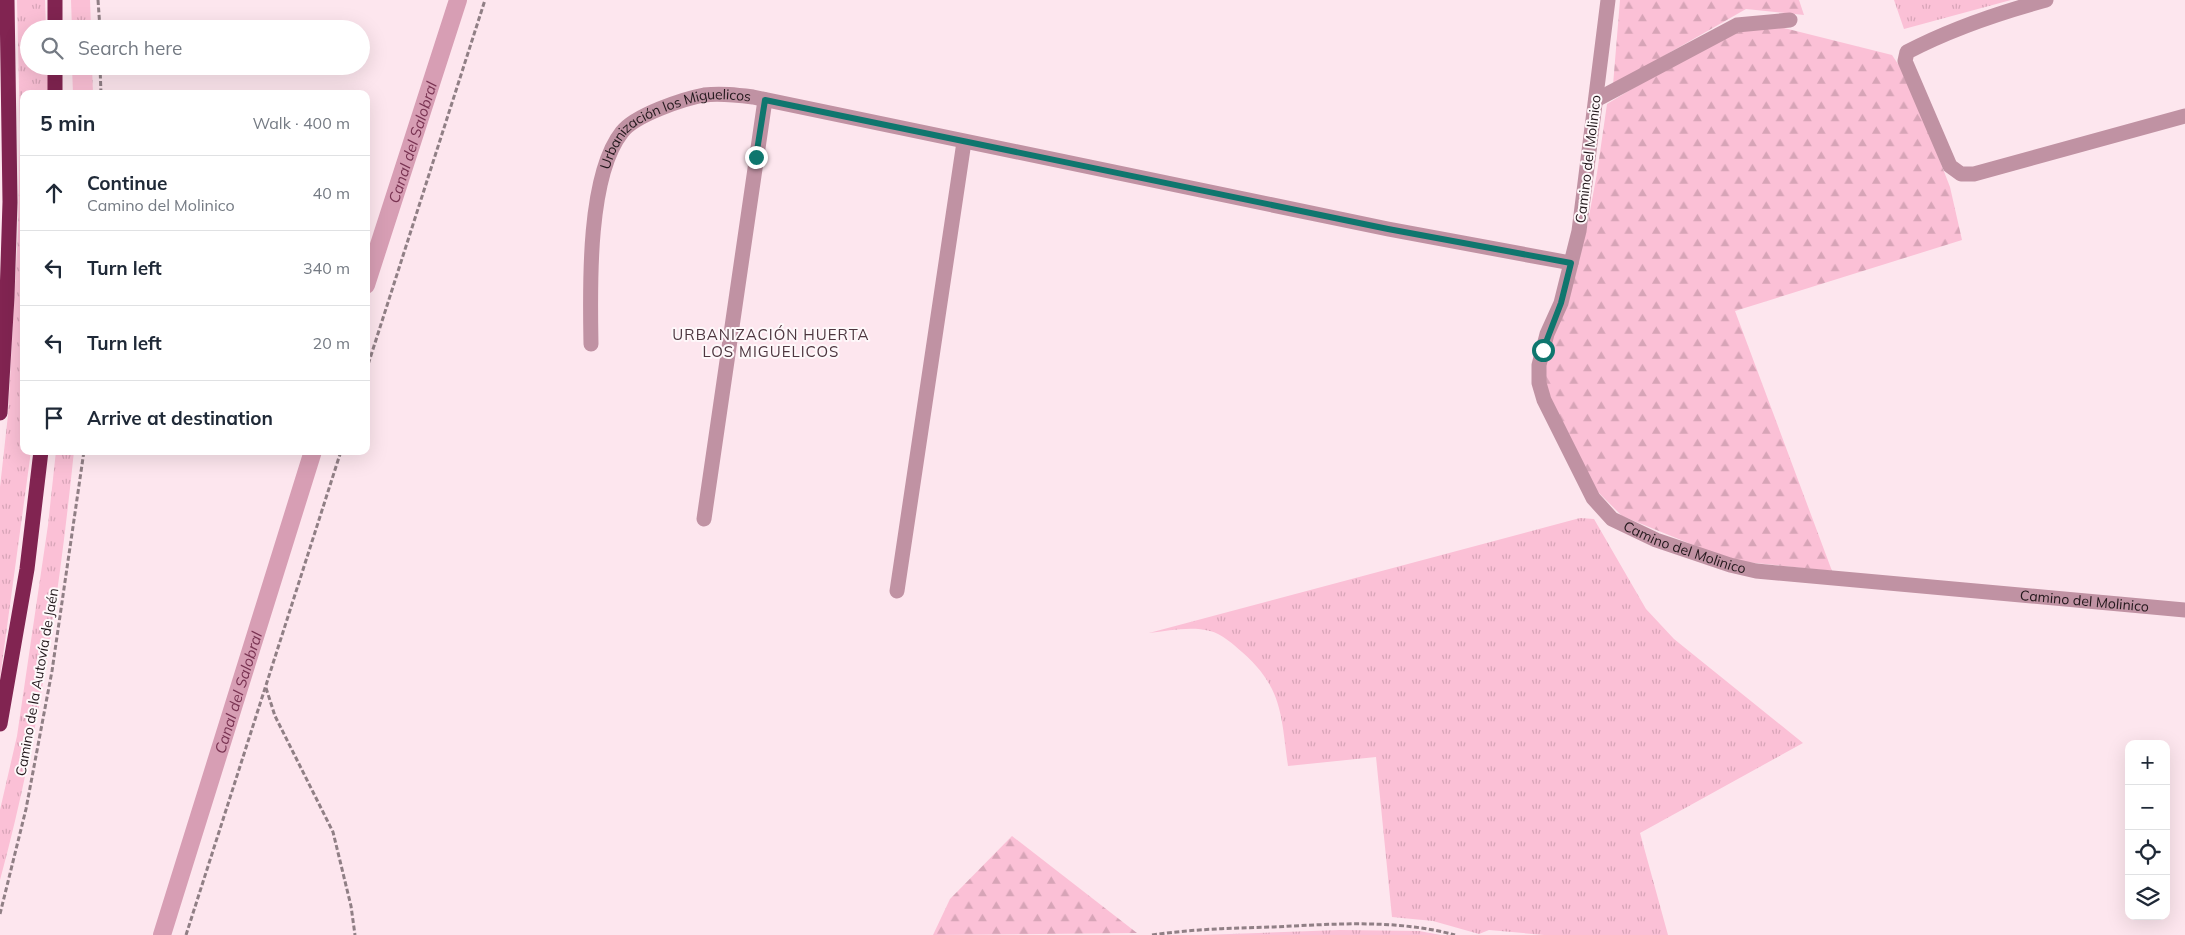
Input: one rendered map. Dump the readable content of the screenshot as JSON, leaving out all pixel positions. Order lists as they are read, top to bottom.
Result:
{
  "streets": {
    "street": ["Urbanización los Miguelicos", "Camino del Molinico"],
    "path": ["Camino de la Autovía de Jaén"]
  },
  "crossings": [
    ["Urbanización los Miguelicos", "Camino del Molinico"]
  ],
  "districts": ["URBANIZACIÓN HUERTA LOS MIGUELICOS"],
  "water": ["Canal del Salobral"],
  "page": {
    "search": "Search here",
    "heading": ["5 min", "Walk · 400 m"],
    "list": [
      ["Continue", "Camino del Molinico", "40 m"],
      ["Turn left", "340 m"],
      ["Turn left", "20 m"],
      "Arrive at destination"
    ],
    "map_buttons": ["+", "−"]
  }
}
